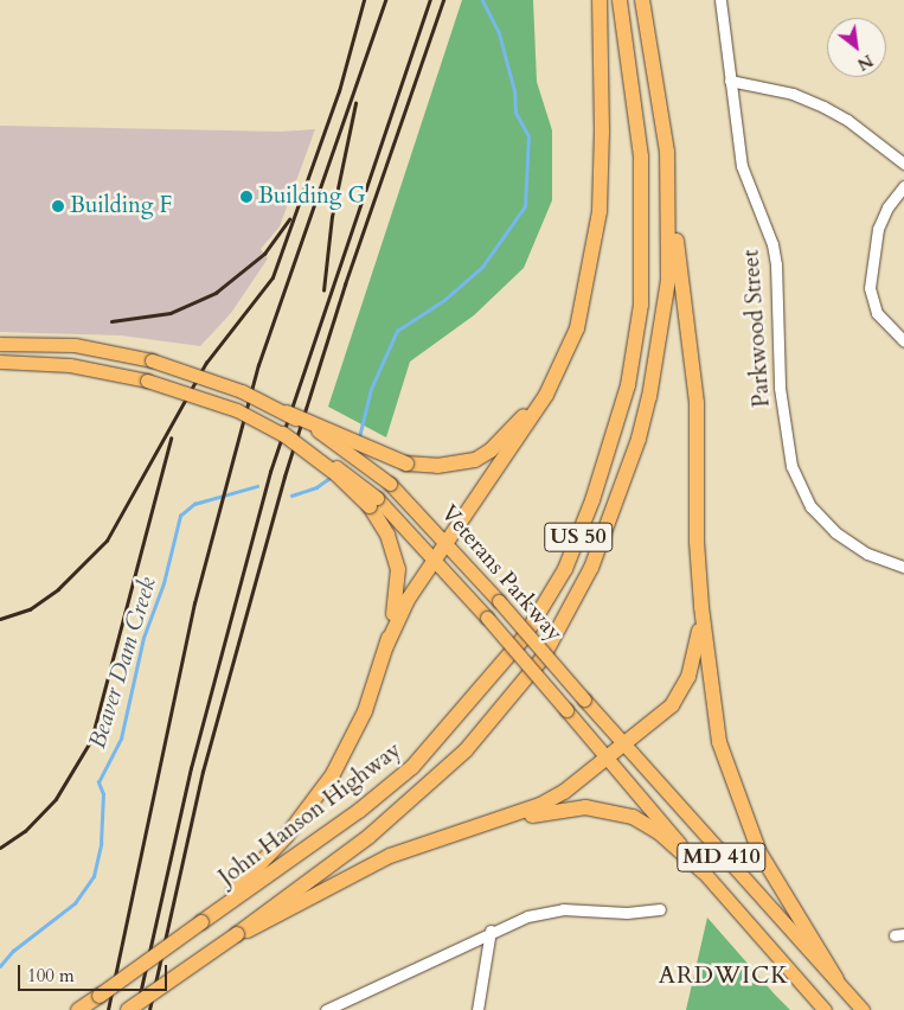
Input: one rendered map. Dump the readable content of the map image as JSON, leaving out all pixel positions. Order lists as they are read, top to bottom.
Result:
{
  "streets": {
    "highway": ["US 50", "John Hanson Highway"],
    "main road": ["Veterans Parkway", "MD 410"],
    "street": ["Parkwood Street"]
  },
  "districts": ["ARDWICK"],
  "water": ["Beaver Dam Creek"],
  "places": ["Building G", "Building F"],
  "scale_bar": "100 m",
  "north": "bottom right"
}
